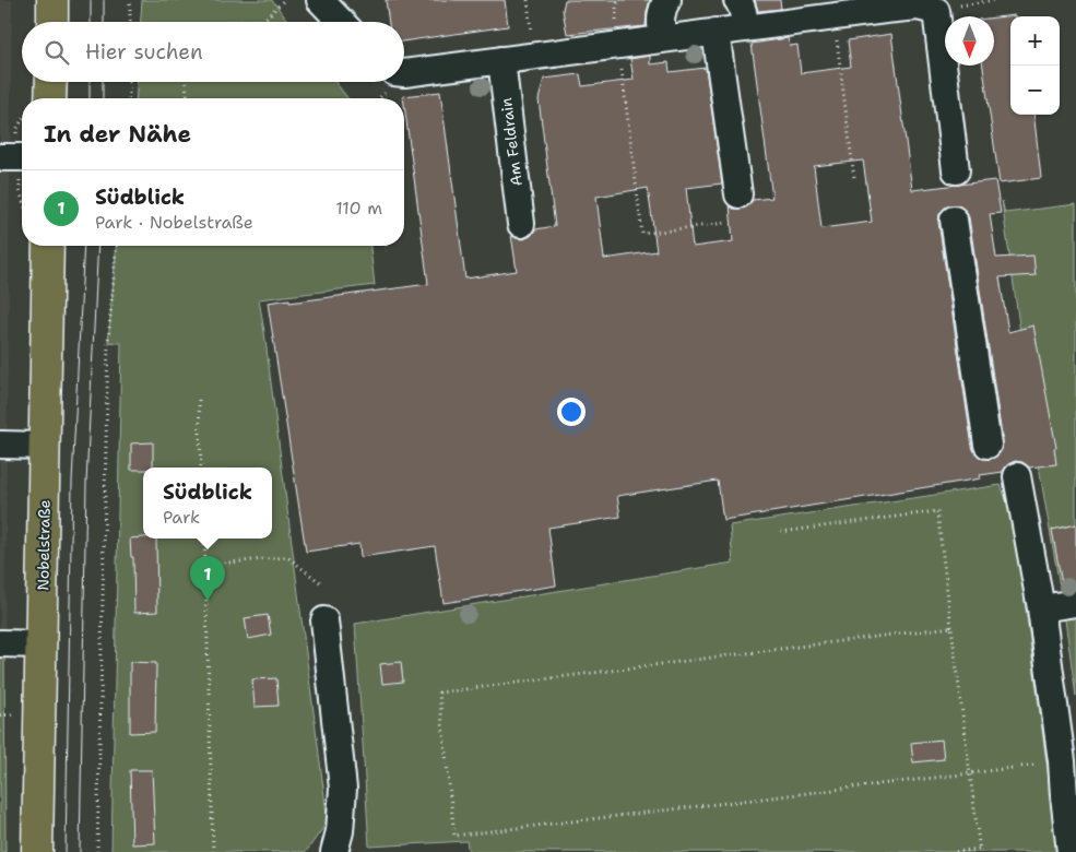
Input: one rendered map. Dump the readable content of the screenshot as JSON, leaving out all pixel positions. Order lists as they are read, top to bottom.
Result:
{
  "streets": {
    "main road": ["Nobelstraße"],
    "street": ["Am Feldrain"]
  },
  "north": "bottom",
  "page": {
    "map_buttons": ["+", "−"],
    "search": "Hier suchen",
    "heading": "In der Nähe",
    "list": [
      {
        "mark": "1",
        "name": "Südblick",
        "note": "Park · Nobelstraße",
        "value": "110 m"
      }
    ],
    "popup": ["Südblick", "Park"],
    "pins": "1"
  }
}
